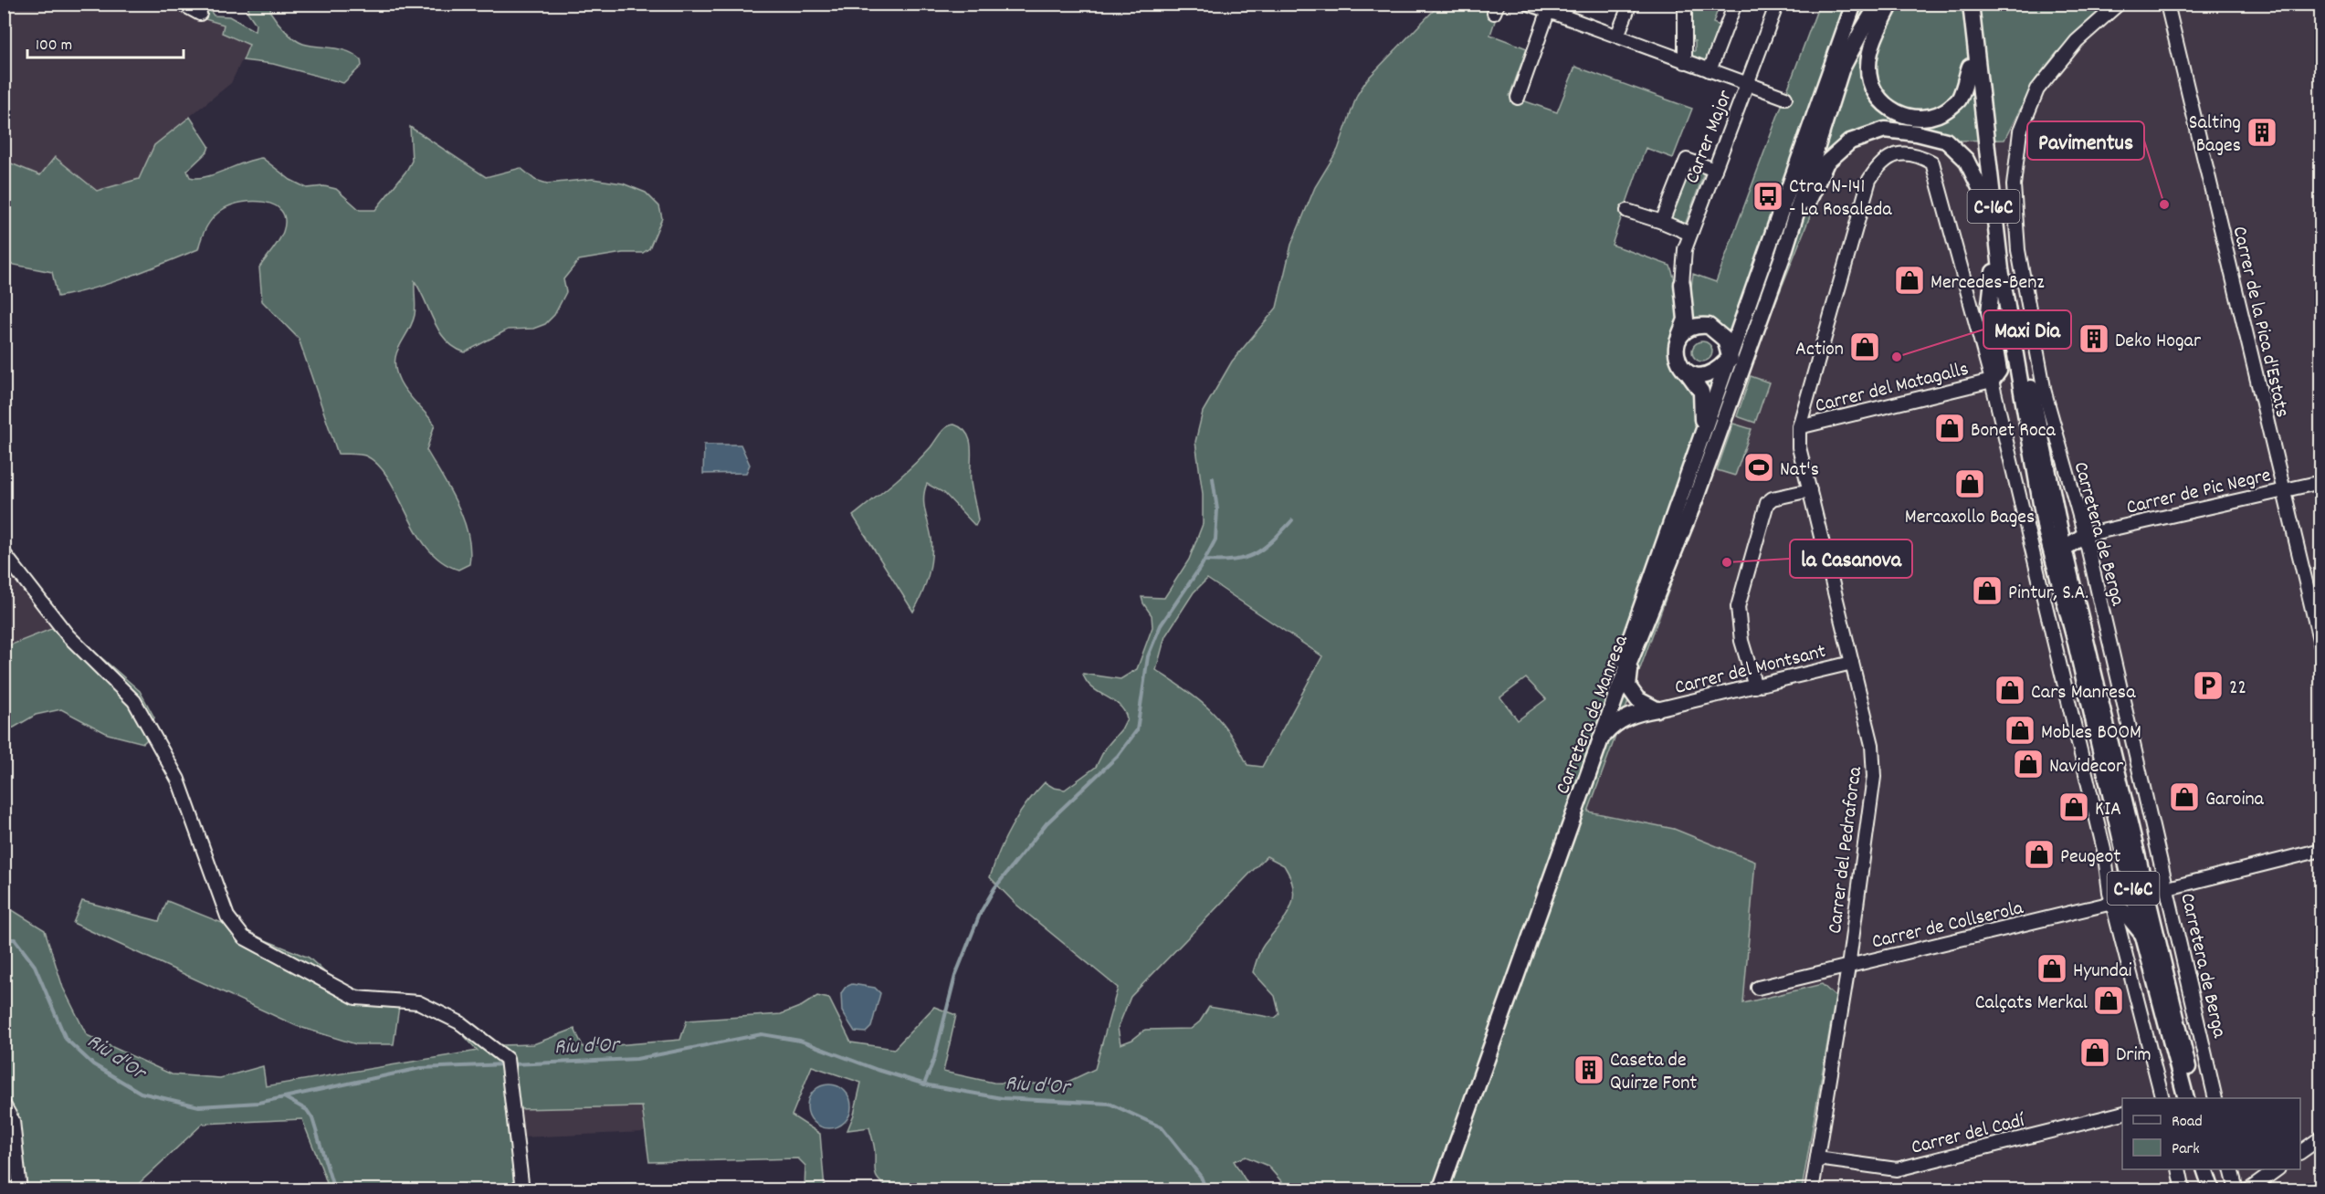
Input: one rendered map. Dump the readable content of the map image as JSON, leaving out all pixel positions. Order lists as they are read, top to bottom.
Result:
{
  "streets": {
    "main road": ["C-16C", "Carretera de Manresa"],
    "street": [
      "Carrer Major",
      "Carrer de la Pica d'Estats",
      "Carrer del Matagalls",
      "Carrer de Pic Negre",
      "Carretera de Berga",
      "Carrer del Montsant",
      "Carrer del Pedraforca",
      "Carrer de Collserola",
      "Carrer del Cadí"
    ]
  },
  "crossings": [
    ["Carrer de la Pica d'Estats", "Carrer de Pic Negre"],
    ["Carrer del Matagalls", "Carrer del Pedraforca"],
    ["Carrer de Pic Negre", "Carretera de Berga"],
    ["Carrer del Montsant", "Carrer del Pedraforca"],
    ["Carrer del Pedraforca", "Carrer de Collserola"],
    ["Carrer del Pedraforca", "Carrer del Cadí"]
  ],
  "water": ["Riu d'Or"],
  "places": {
    "building": ["Salting Bages", "Deko Hogar", "Caseta de Quirze Font"],
    "bus stop": ["Ctra. N-141 - La Rosaleda"],
    "other": ["Pavimentus", "Maxi Dia", "la Casanova"],
    "shop": [
      "Mercedes-Benz",
      "Action",
      "Bonet Roca",
      "Mercaxollo Bages",
      "Pintur, S.A.",
      "Cars Manresa",
      "Mobles BOOM",
      "Navidecor",
      "Garoina",
      "KIA",
      "Peugeot",
      "Hyundai",
      "Calçats Merkal",
      "Drim"
    ],
    "sports": ["Nat's"],
    "parking": ["22"]
  },
  "legend": ["Road", "Park"],
  "scale_bar": "100 m"
}
